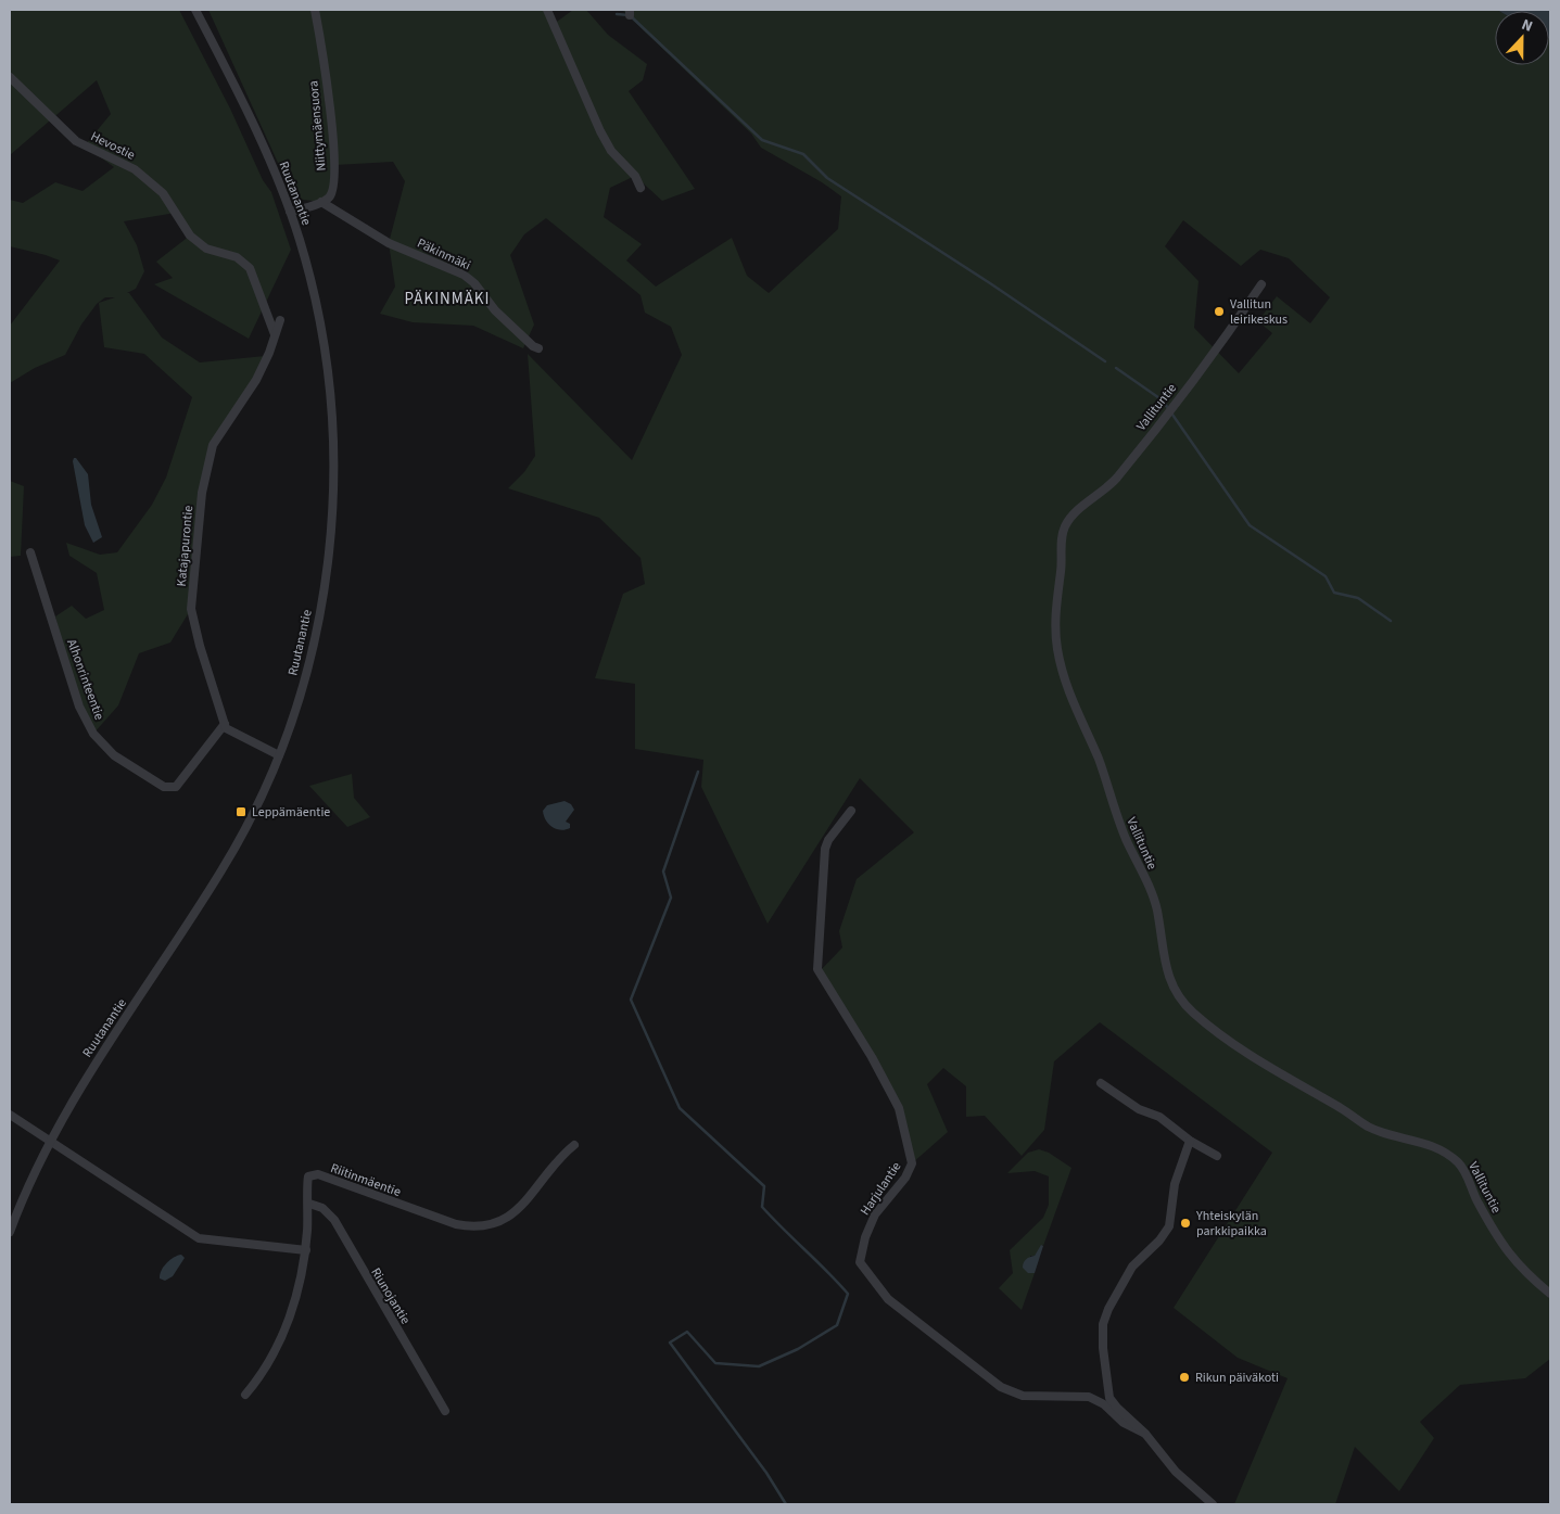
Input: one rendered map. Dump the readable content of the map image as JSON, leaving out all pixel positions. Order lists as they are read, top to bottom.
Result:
{
  "streets": {
    "street": [
      "Niittymäensuora",
      "Hevostie",
      "Ruutanantie",
      "Päkinmäki",
      "Vallituntie",
      "Katajapurontie",
      "Alhonrinteentie",
      "Riitinmäentie",
      "Harjulantie",
      "Riunojantie"
    ]
  },
  "crossings": [
    ["Niittymäensuora", "Päkinmäki"],
    ["Hevostie", "Katajapurontie"],
    ["Katajapurontie", "Alhonrinteentie"],
    ["Riitinmäentie", "Riunojantie"]
  ],
  "districts": ["PÄKINMÄKI"],
  "places": {
    "other": ["Vallitun leirikeskus", "Yhteiskylän parkkipaikka", "Rikun päiväkoti"],
    "transit": ["Leppämäentie"]
  },
  "north": "top"
}
